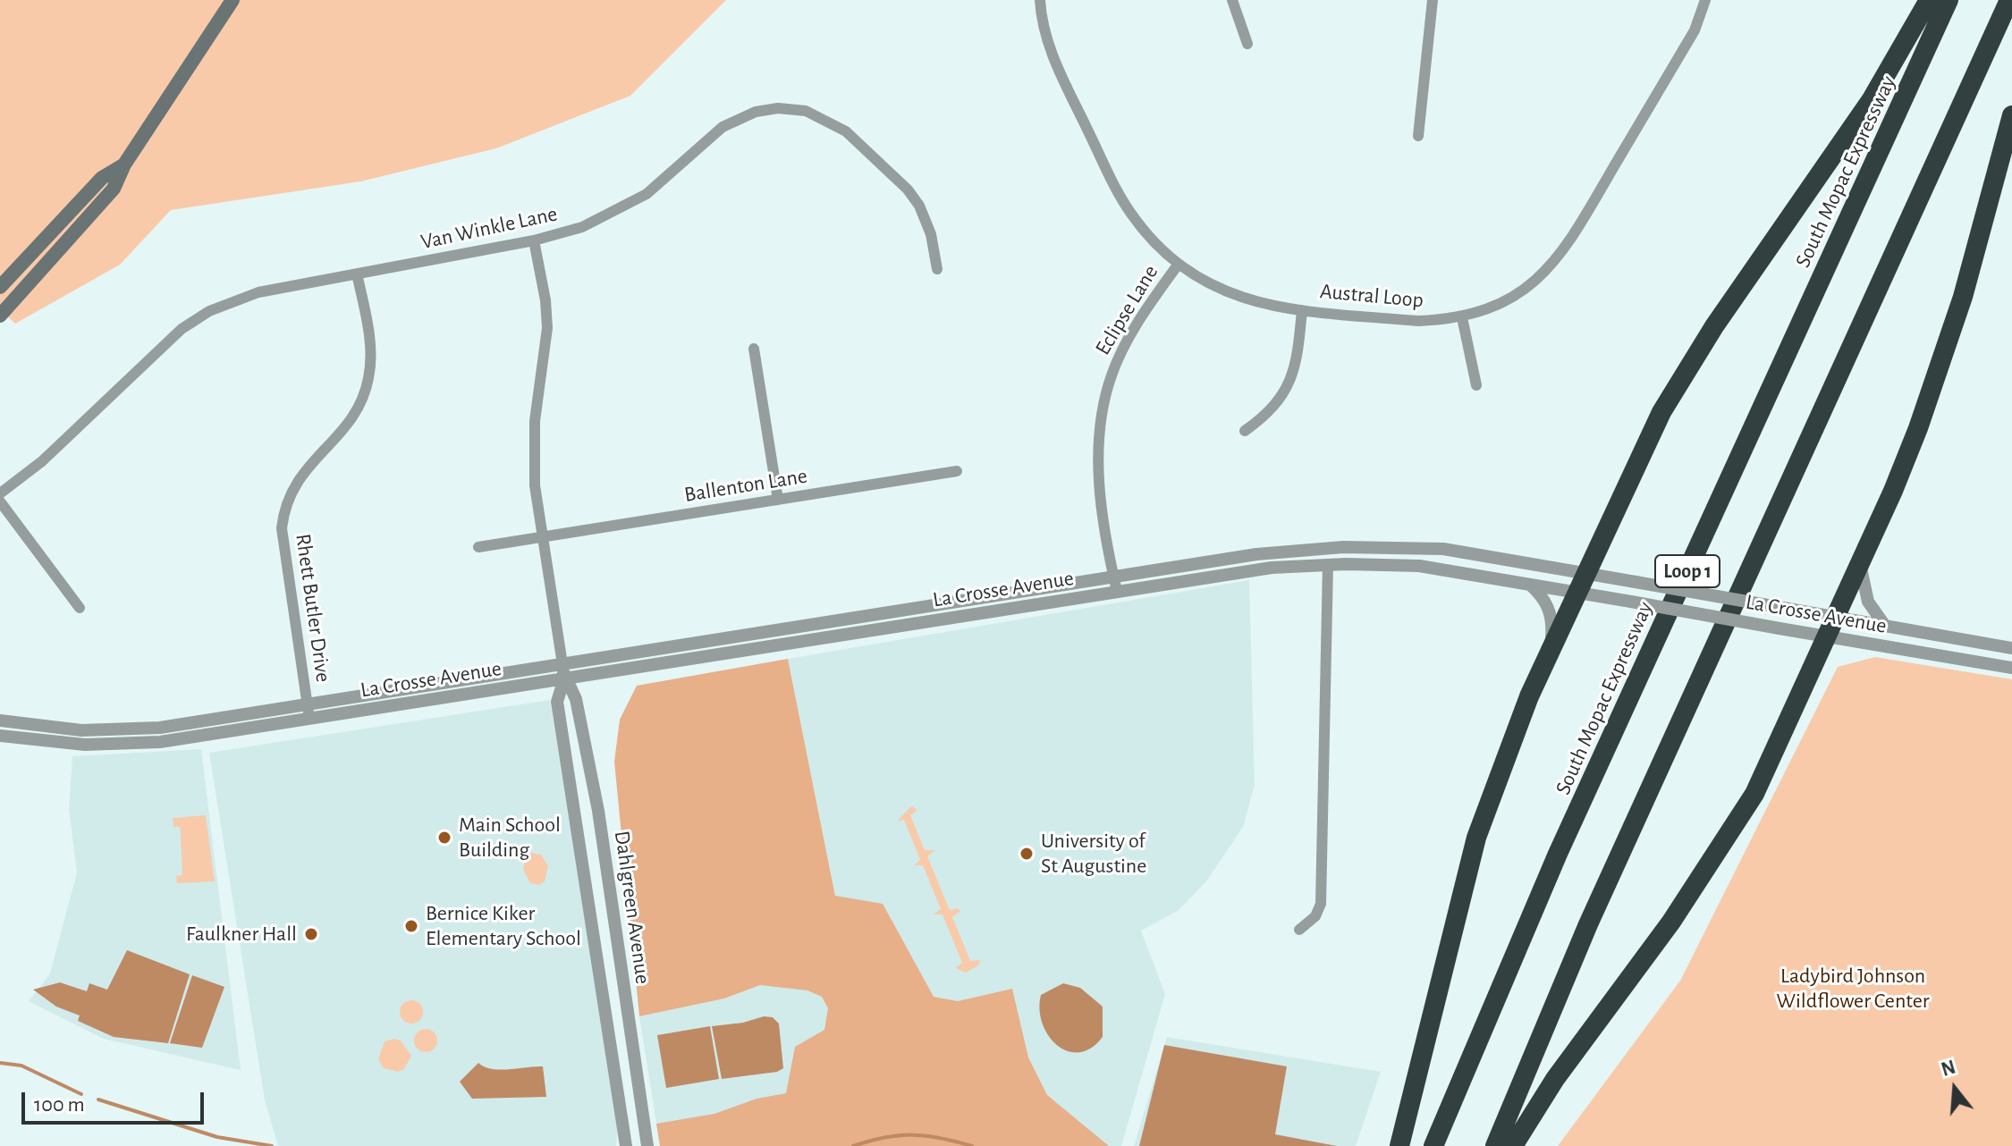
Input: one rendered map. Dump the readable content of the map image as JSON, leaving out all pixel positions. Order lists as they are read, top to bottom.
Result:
{
  "streets": {
    "highway": ["South Mopac Expressway", "Loop 1"],
    "street": [
      "Van Winkle Lane",
      "Austral Loop",
      "Eclipse Lane",
      "Ballenton Lane",
      "La Crosse Avenue",
      "Rhett Butler Drive",
      "Dahlgreen Avenue"
    ]
  },
  "crossings": [
    ["Van Winkle Lane", "Rhett Butler Drive"],
    ["Van Winkle Lane", "Dahlgreen Avenue"],
    ["Austral Loop", "Eclipse Lane"],
    ["Eclipse Lane", "La Crosse Avenue"],
    ["Ballenton Lane", "Dahlgreen Avenue"],
    ["La Crosse Avenue", "Rhett Butler Drive"],
    ["La Crosse Avenue", "Dahlgreen Avenue"]
  ],
  "parks": ["Ladybird Johnson Wildflower Center"],
  "places": [
    "Main School Building",
    "University of St Augustine",
    "Bernice Kiker Elementary School",
    "Faulkner Hall"
  ],
  "scale_bar": "100 m",
  "north": "top"
}
